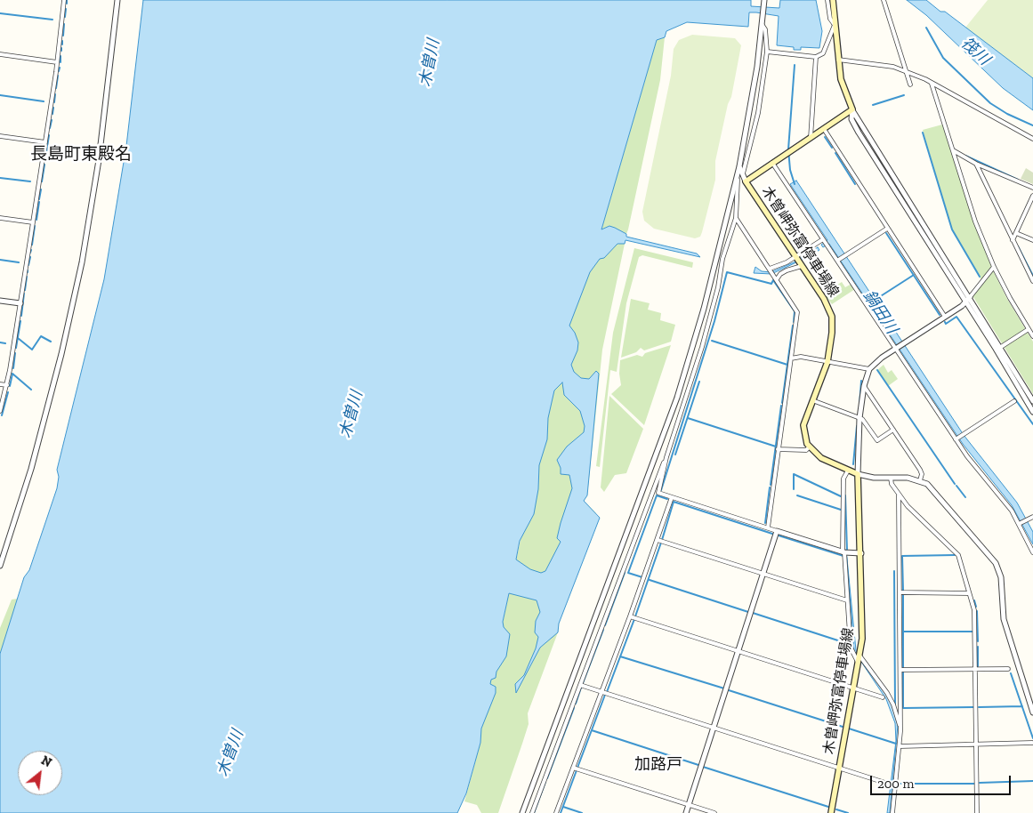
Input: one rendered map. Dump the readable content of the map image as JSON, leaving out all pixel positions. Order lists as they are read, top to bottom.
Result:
{
  "streets": {
    "main road": ["木曽岬弥富停車場線"]
  },
  "districts": ["長島町東殿名", "加路戸"],
  "water": ["筏川", "木曽川", "鍋田川"],
  "scale_bar": "200 m",
  "north": "top right"
}
